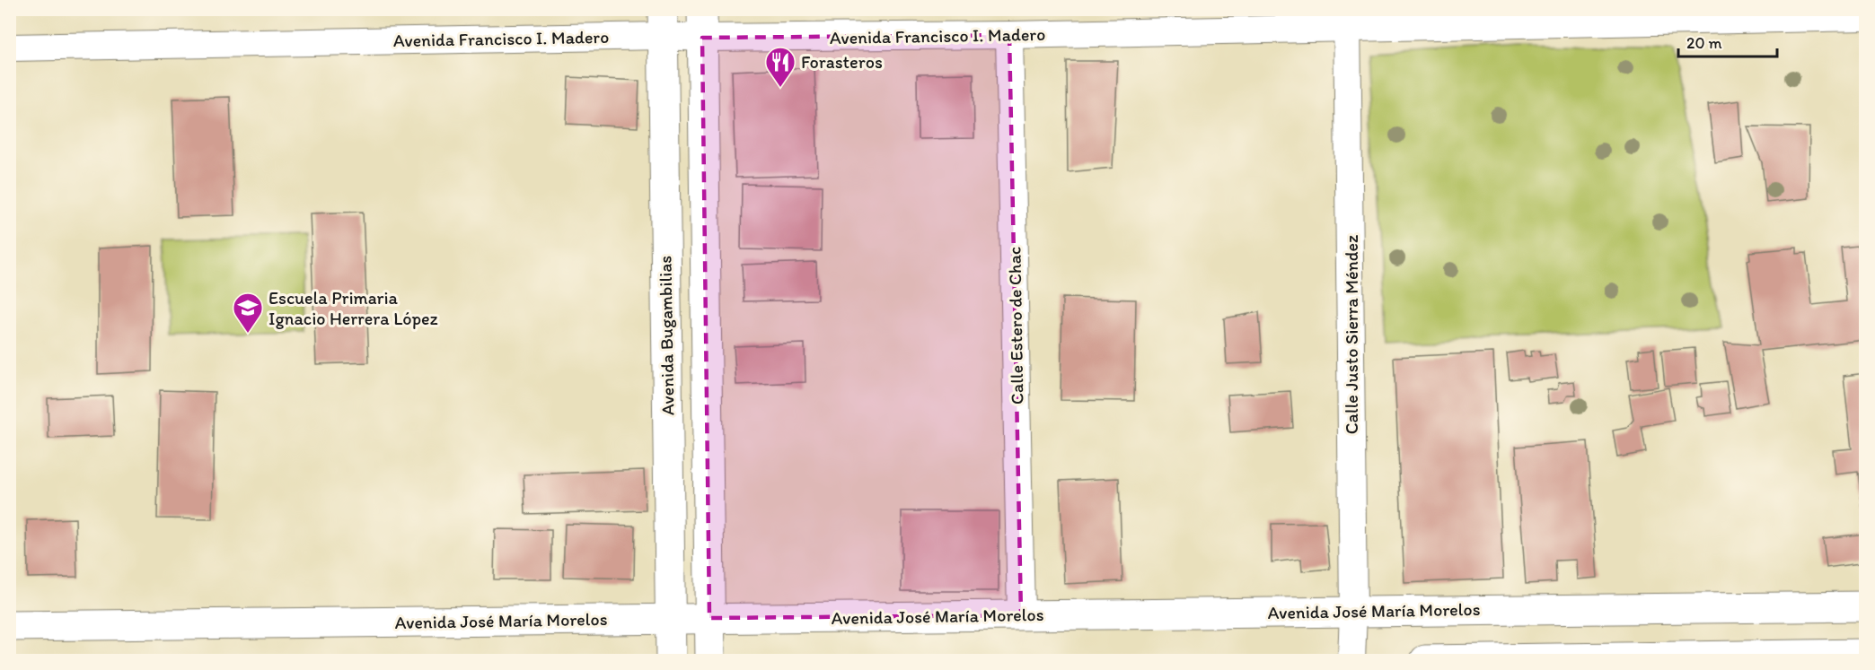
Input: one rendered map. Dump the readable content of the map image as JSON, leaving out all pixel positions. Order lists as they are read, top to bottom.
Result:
{
  "streets": {
    "street": [
      "Avenida Francisco I. Madero",
      "Calle Estero de Chac",
      "Calle Justo Sierra Méndez",
      "Avenida Bugambilias",
      "Avenida José María Morelos"
    ]
  },
  "crossings": [
    ["Avenida Francisco I. Madero", "Calle Estero de Chac"],
    ["Avenida Francisco I. Madero", "Calle Justo Sierra Méndez"],
    ["Avenida Francisco I. Madero", "Avenida Bugambilias"],
    ["Calle Estero de Chac", "Avenida José María Morelos"],
    ["Calle Justo Sierra Méndez", "Avenida José María Morelos"],
    ["Avenida Bugambilias", "Avenida José María Morelos"]
  ],
  "places": {
    "restaurant": ["Forasteros"],
    "school or university": ["Escuela Primaria Ignacio Herrera López"]
  },
  "scale_bar": "20 m"
}
